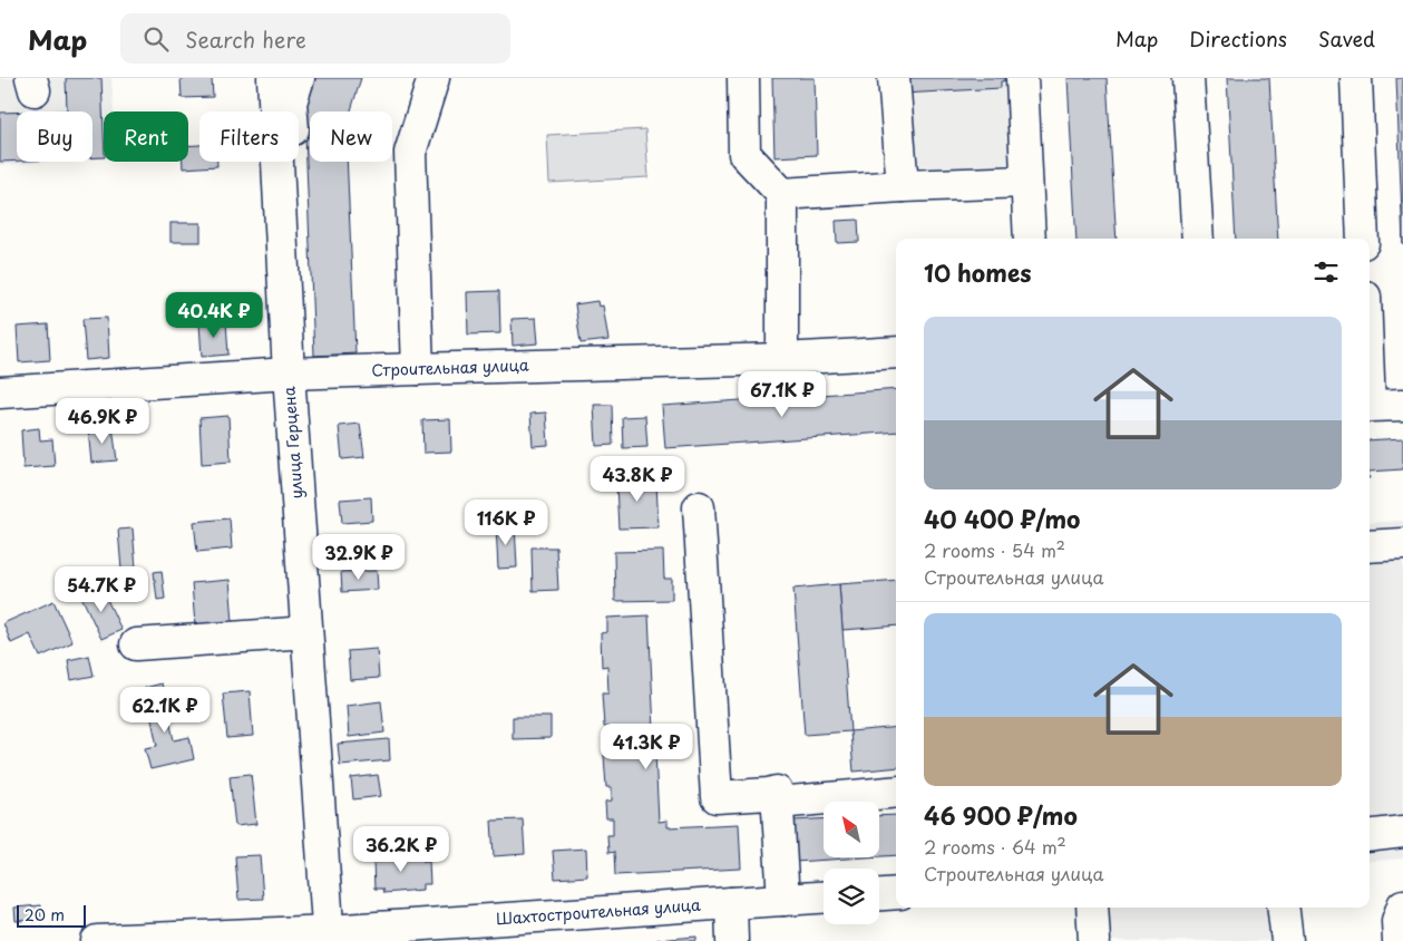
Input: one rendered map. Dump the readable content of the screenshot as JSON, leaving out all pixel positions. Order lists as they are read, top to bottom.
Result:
{
  "streets": {
    "street": ["Строительная улица", "улица Герцена", "Шахтостроительная улица"]
  },
  "crossings": [
    ["Строительная улица", "улица Герцена"],
    ["улица Герцена", "Шахтостроительная улица"]
  ],
  "scale_bar": "20 m",
  "north": "top left",
  "page": {
    "header": "Map",
    "search": "Search here",
    "nav": ["Map", "Directions", "Saved"],
    "chip": [
      "Buy",
      "Rent",
      "Filters",
      "New"
    ],
    "heading": "10 homes",
    "price": [
      "40.4K ₽",
      "67.1K ₽",
      "46.9K ₽",
      "43.8K ₽",
      "116K ₽",
      "32.9K ₽",
      "54.7K ₽",
      "62.1K ₽",
      "41.3K ₽",
      "36.2K ₽"
    ],
    "list": [
      {
        "name": "40 400 ₽/mo",
        "note": "2 rooms · 54 m² · Строительная улица"
      },
      {
        "name": "46 900 ₽/mo",
        "note": "2 rooms · 64 m² · Строительная улица"
      }
    ],
    "scale": "20 m"
  }
}
